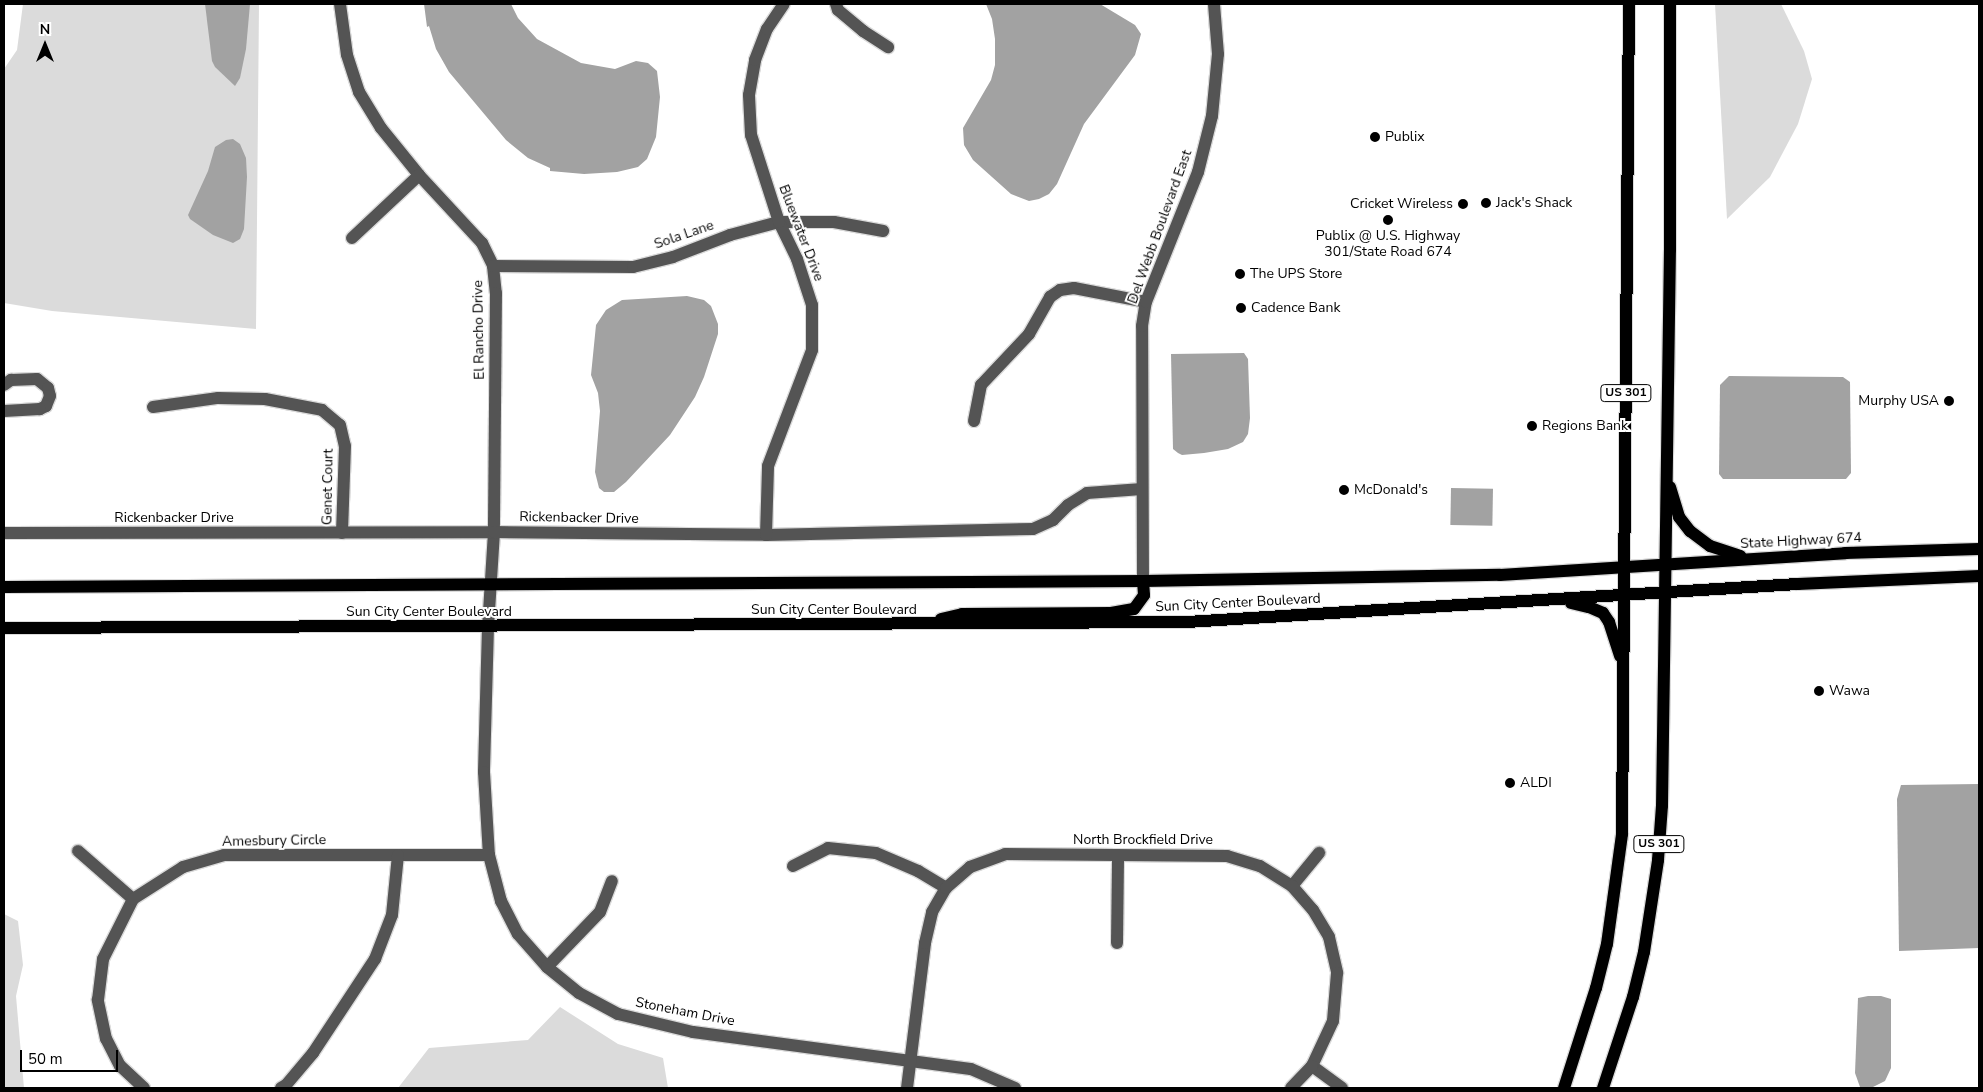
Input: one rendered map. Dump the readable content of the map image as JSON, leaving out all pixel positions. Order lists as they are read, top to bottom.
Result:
{
  "streets": {
    "main road": ["US 301", "State Highway 674", "Sun City Center Boulevard"],
    "street": [
      "Del Webb Boulevard East",
      "Bluewater Drive",
      "Sola Lane",
      "El Rancho Drive",
      "Genet Court",
      "Rickenbacker Drive",
      "North Brockfield Drive",
      "Amesbury Circle",
      "Stoneham Drive"
    ]
  },
  "crossings": [
    ["Del Webb Boulevard East", "Rickenbacker Drive"],
    ["Del Webb Boulevard East", "Sun City Center Boulevard"],
    ["Bluewater Drive", "Sola Lane"],
    ["Bluewater Drive", "Rickenbacker Drive"],
    ["Sola Lane", "El Rancho Drive"],
    ["El Rancho Drive", "Rickenbacker Drive"],
    ["El Rancho Drive", "Sun City Center Boulevard"],
    ["El Rancho Drive", "Stoneham Drive"],
    ["US 301", "State Highway 674"],
    ["US 301", "Sun City Center Boulevard"],
    ["Genet Court", "Rickenbacker Drive"],
    ["State Highway 674", "Sun City Center Boulevard"],
    ["Sun City Center Boulevard", "Stoneham Drive"],
    ["North Brockfield Drive", "Stoneham Drive"],
    ["Amesbury Circle", "Stoneham Drive"]
  ],
  "places": [
    "Publix",
    "Jack's Shack",
    "Cricket Wireless",
    "Publix @ U.S. Highway 301/State Road 674",
    "The UPS Store",
    "Cadence Bank",
    "Murphy USA",
    "Regions Bank",
    "McDonald's",
    "Wawa",
    "ALDI"
  ],
  "scale_bar": "50 m",
  "north": "top"
}
